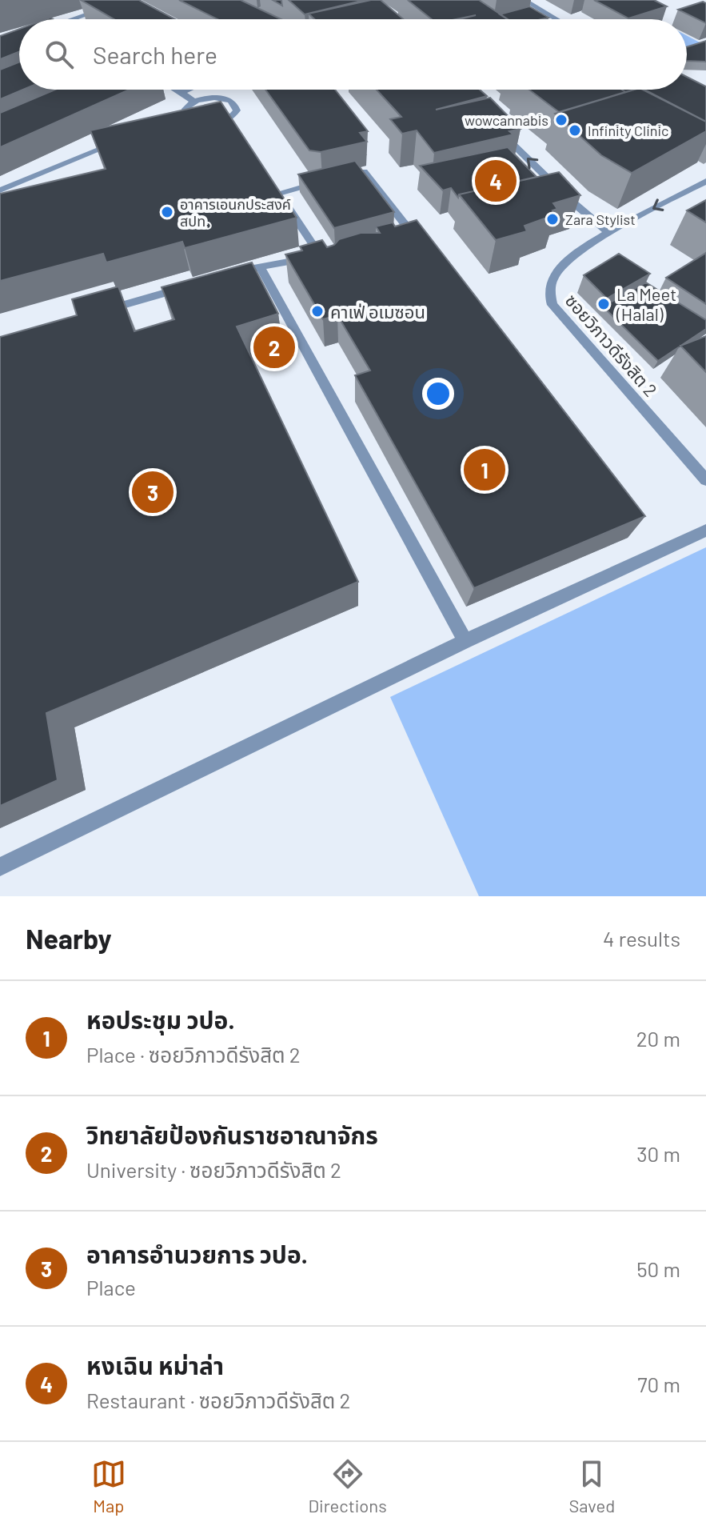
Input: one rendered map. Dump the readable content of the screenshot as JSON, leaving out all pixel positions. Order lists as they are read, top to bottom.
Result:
{
  "streets": {
    "street": ["ซอยวิภาวดีรังสิต 2"]
  },
  "places": [
    "wowcannabis",
    "Infinity Clinic",
    "อาคารเอนกประสงค์ สปท.",
    "Zara Stylist",
    "La Meet (Halal)",
    "คาเฟ่ อเมซอน"
  ],
  "page": {
    "search": "Search here",
    "pins": [
      "4",
      "2",
      "1",
      "3"
    ],
    "heading": ["Nearby", "4 results"],
    "list": [
      {
        "mark": "1",
        "name": "หอประชุม วปอ.",
        "note": "Place · ซอยวิภาวดีรังสิต 2",
        "value": "20 m"
      },
      {
        "mark": "2",
        "name": "วิทยาลัยป้องกันราชอาณาจักร",
        "note": "University · ซอยวิภาวดีรังสิต 2",
        "value": "30 m"
      },
      {
        "mark": "3",
        "name": "อาคารอำนวยการ วปอ.",
        "note": "Place",
        "value": "50 m"
      },
      {
        "mark": "4",
        "name": "หงเฉิน หม่าล่า",
        "note": "Restaurant · ซอยวิภาวดีรังสิต 2",
        "value": "70 m"
      }
    ],
    "nav": ["Map", "Directions", "Saved"]
  }
}
